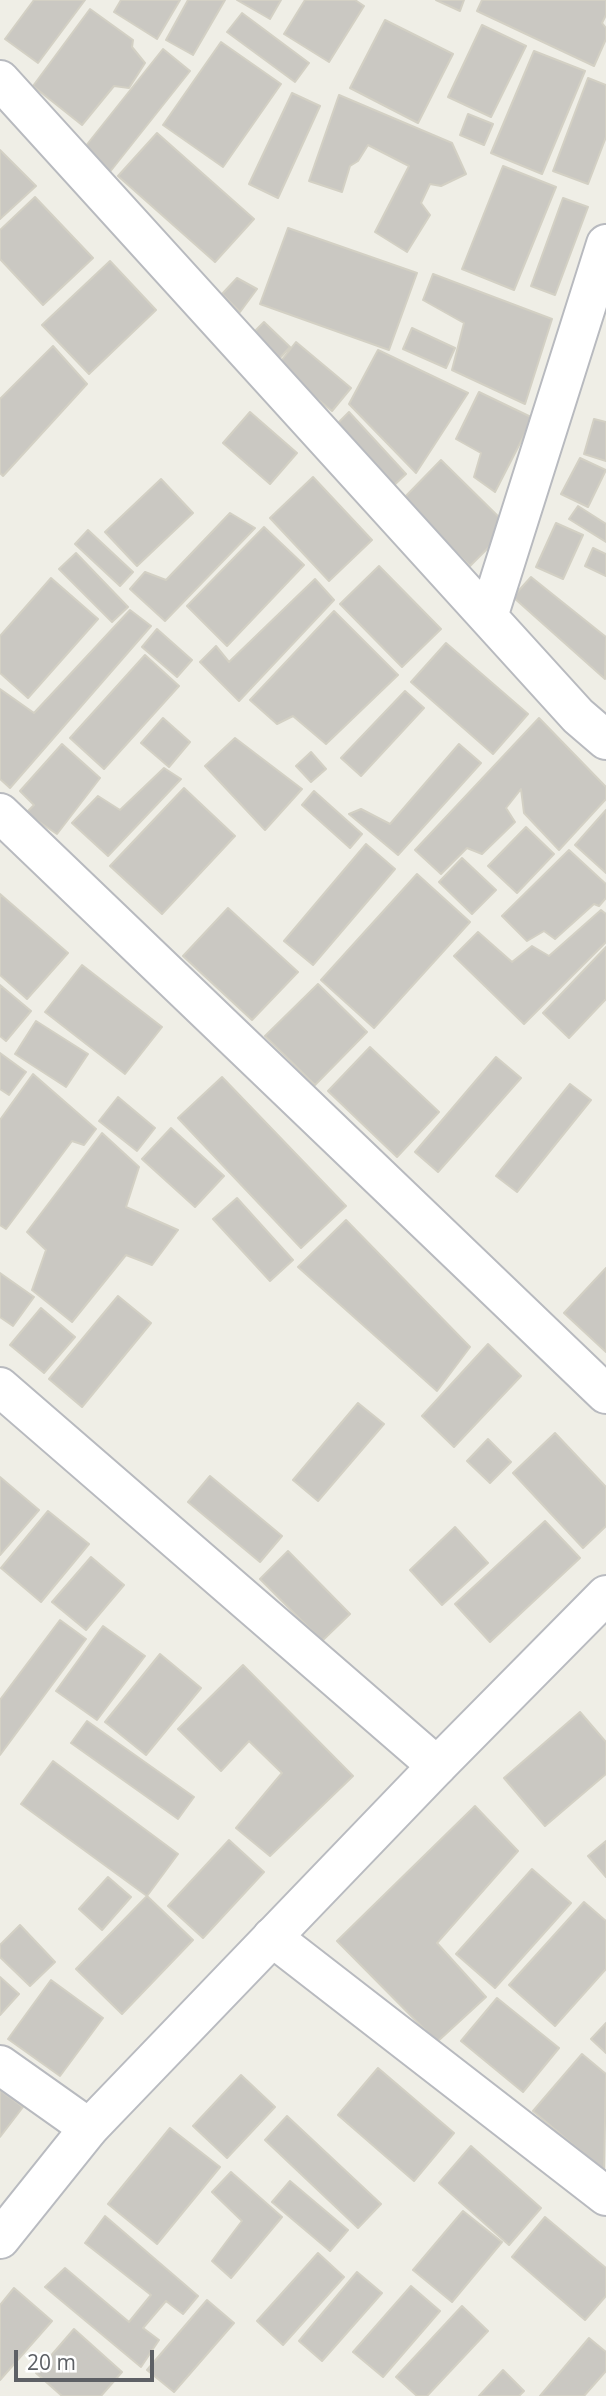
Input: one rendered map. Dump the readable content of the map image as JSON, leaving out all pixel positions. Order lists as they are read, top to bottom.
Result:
{
  "scale_bar": "20 m"
}
